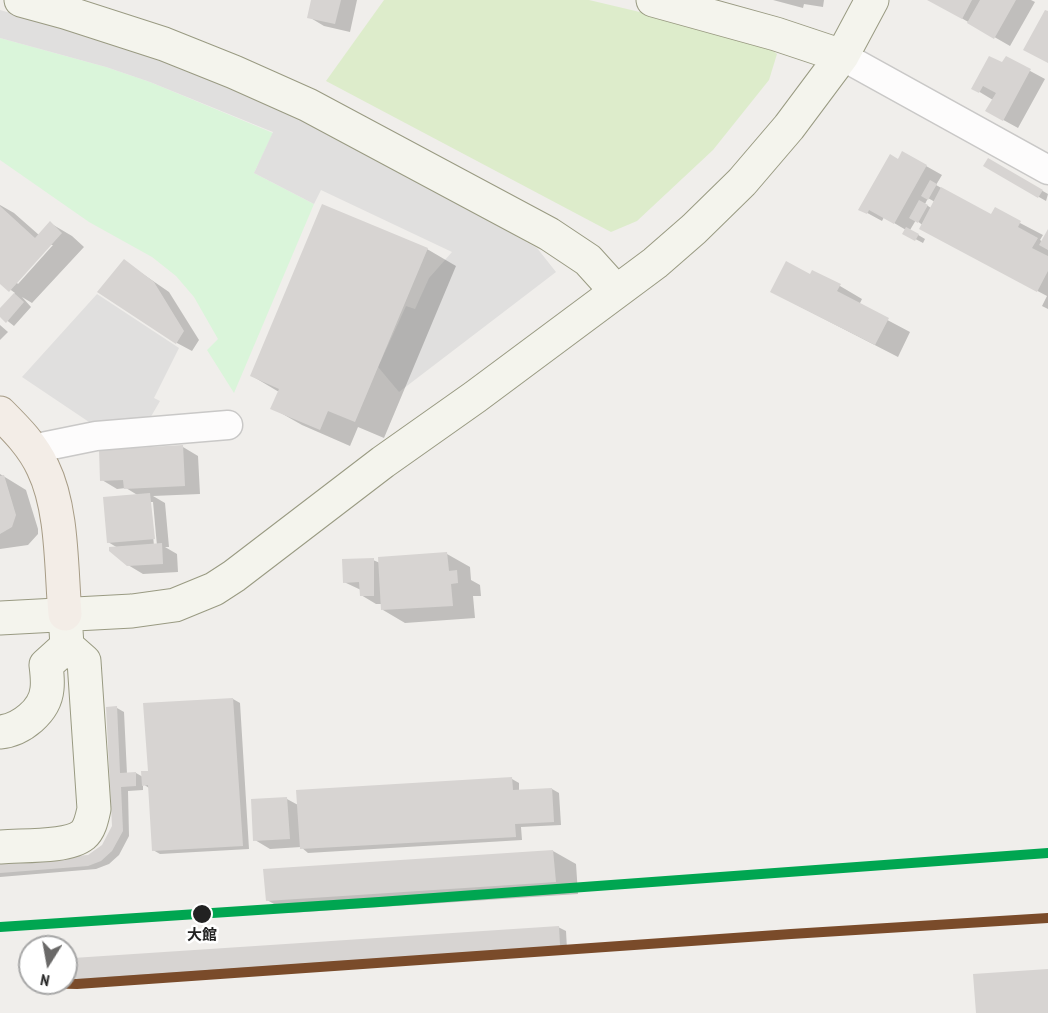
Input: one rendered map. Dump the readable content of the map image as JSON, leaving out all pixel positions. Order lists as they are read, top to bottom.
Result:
{
  "places": ["大館"],
  "north": "bottom"
}
